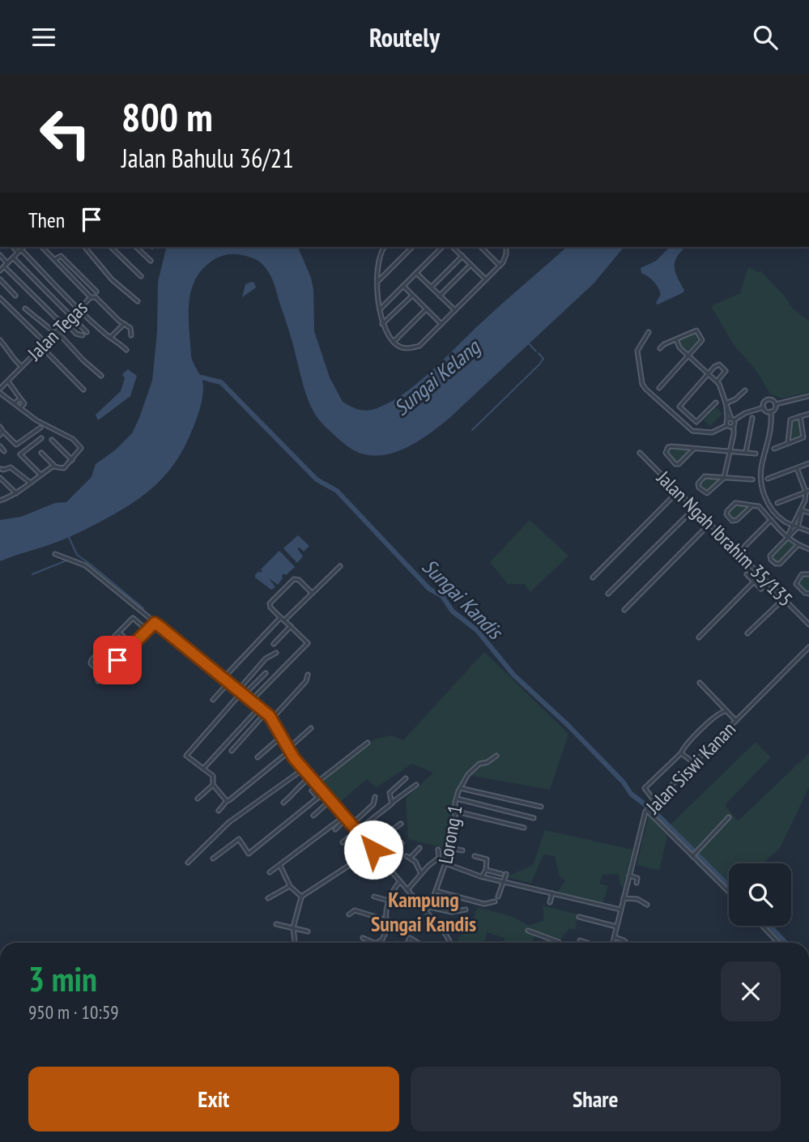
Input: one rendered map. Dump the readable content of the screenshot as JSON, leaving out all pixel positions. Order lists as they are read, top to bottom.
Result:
{
  "streets": {
    "street": [
      "Jalan Tegas",
      "Jalan Ngah Ibrahim 35/135",
      "Jalan Siswi Kanan",
      "Lorong 1"
    ]
  },
  "districts": ["Kampung Sungai Kandis"],
  "water": ["Sungai Kelang", "Sungai Kandis"],
  "page": {
    "header": "Routely",
    "turn": ["800 m", "Jalan Bahulu 36/21"],
    "then": "Then",
    "heading": ["3 min", "950 m · 10:59"],
    "buttons": ["Exit", "Share"]
  }
}
